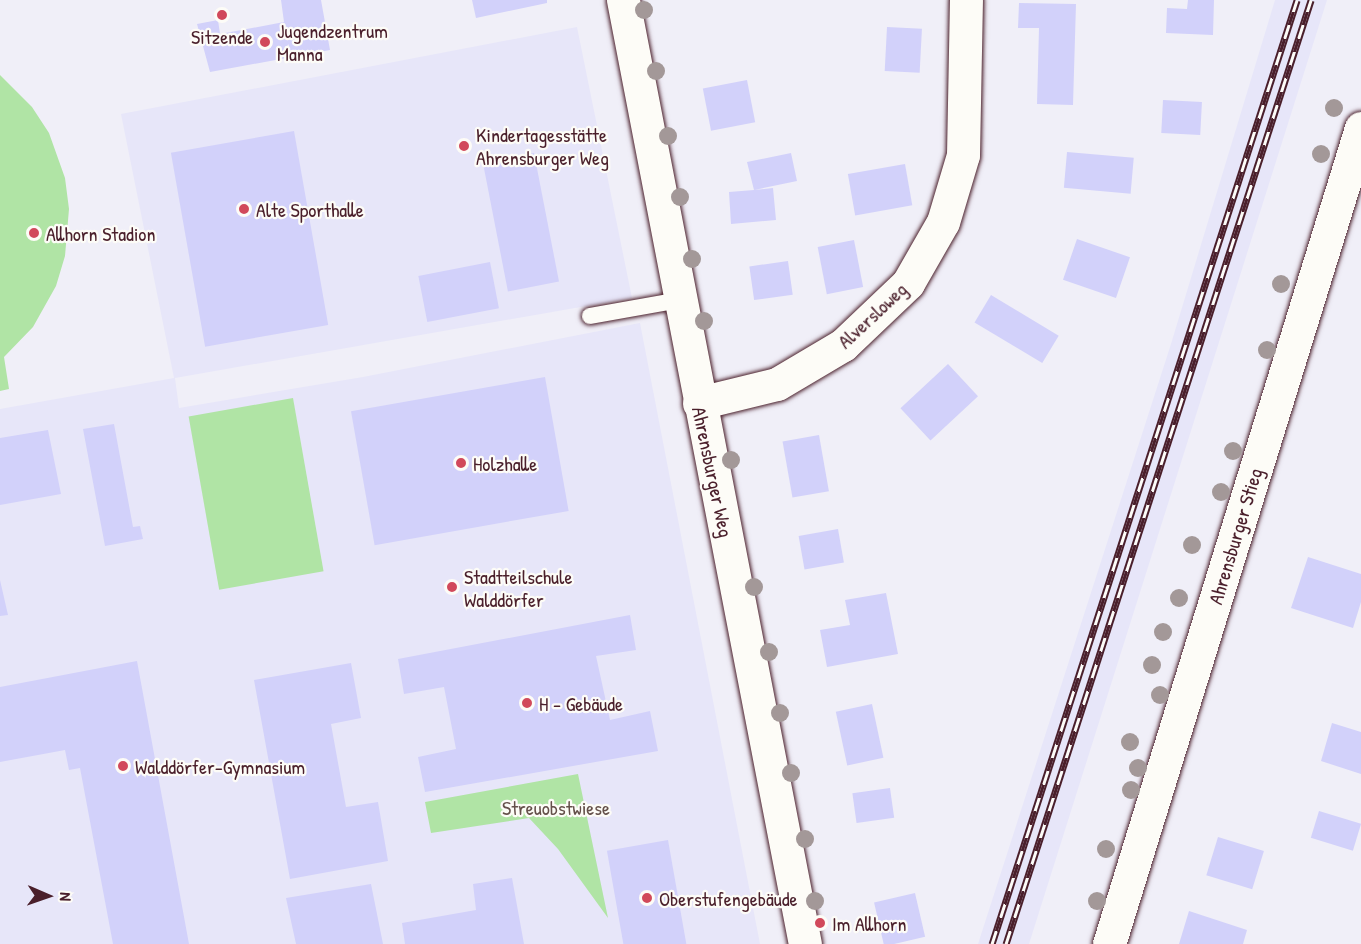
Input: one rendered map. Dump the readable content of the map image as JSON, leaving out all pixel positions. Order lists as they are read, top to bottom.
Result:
{
  "streets": {
    "street": ["Alversloweg", "Ahrensburger Weg", "Ahrensburger Stieg"]
  },
  "crossings": [
    ["Alversloweg", "Ahrensburger Weg"]
  ],
  "parks": ["Streuobstwiese"],
  "places": [
    "Sitzende",
    "Jugendzentrum Manna",
    "Kindertagesstätte Ahrensburger Weg",
    "Alte Sporthalle",
    "Allhorn Stadion",
    "Holzhalle",
    "Stadtteilschule Walddörfer",
    "H - Gebäude",
    "Walddörfer-Gymnasium",
    "Oberstufengebäude",
    "Im Allhorn"
  ],
  "north": "right"
}
